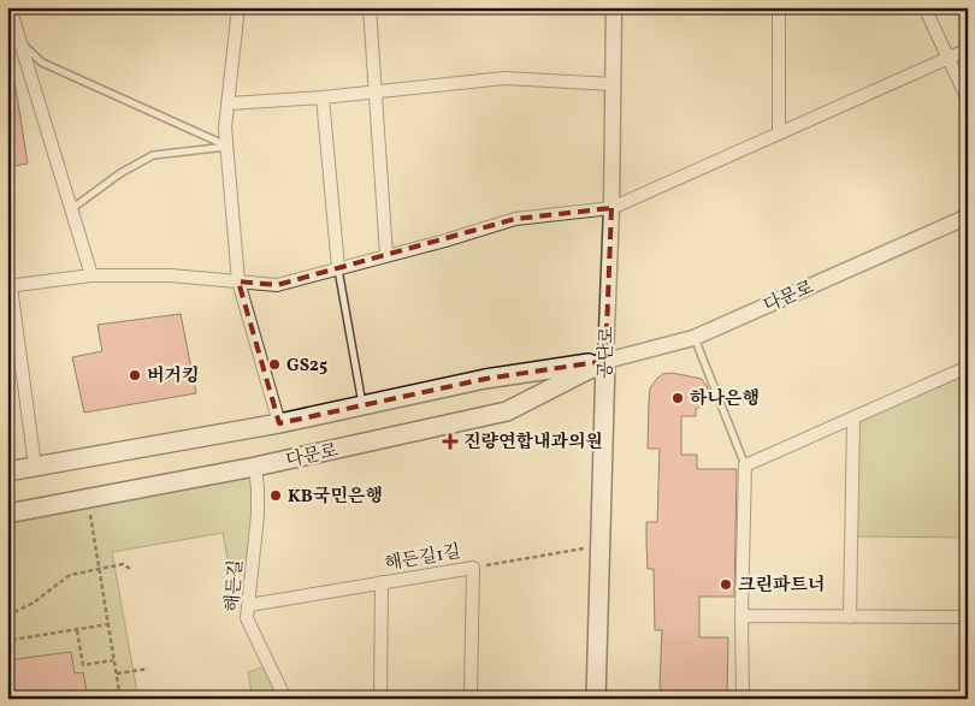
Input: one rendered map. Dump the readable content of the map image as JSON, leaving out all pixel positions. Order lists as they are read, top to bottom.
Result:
{
  "streets": {
    "main road": ["다문로", "공단로"],
    "street": ["해든길1길", "해든길"]
  },
  "crossings": [
    ["다문로", "공단로"],
    ["다문로", "해든길"],
    ["해든길1길", "해든길"]
  ],
  "places": {
    "other": [
      "GS25",
      "버거킹",
      "하나은행",
      "KB국민은행",
      "크린파트너"
    ],
    "health": ["진량연합내과의원"]
  }
}
